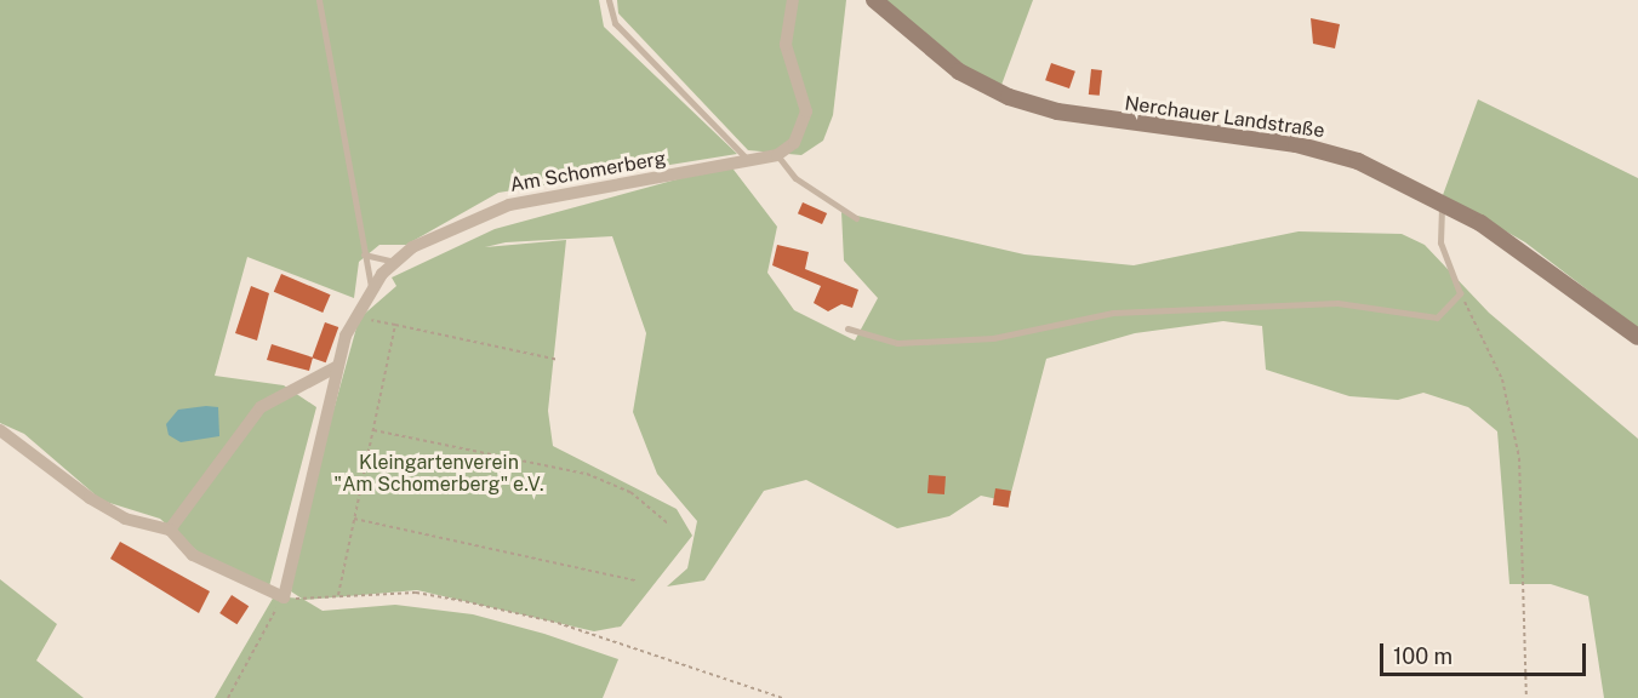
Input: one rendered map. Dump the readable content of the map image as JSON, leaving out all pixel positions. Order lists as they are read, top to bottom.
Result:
{
  "streets": {
    "main road": ["Nerchauer Landstraße"],
    "street": ["Am Schomerberg"]
  },
  "parks": ["Kleingartenverein \"Am Schomerberg\" e.V."],
  "scale_bar": "100 m"
}
